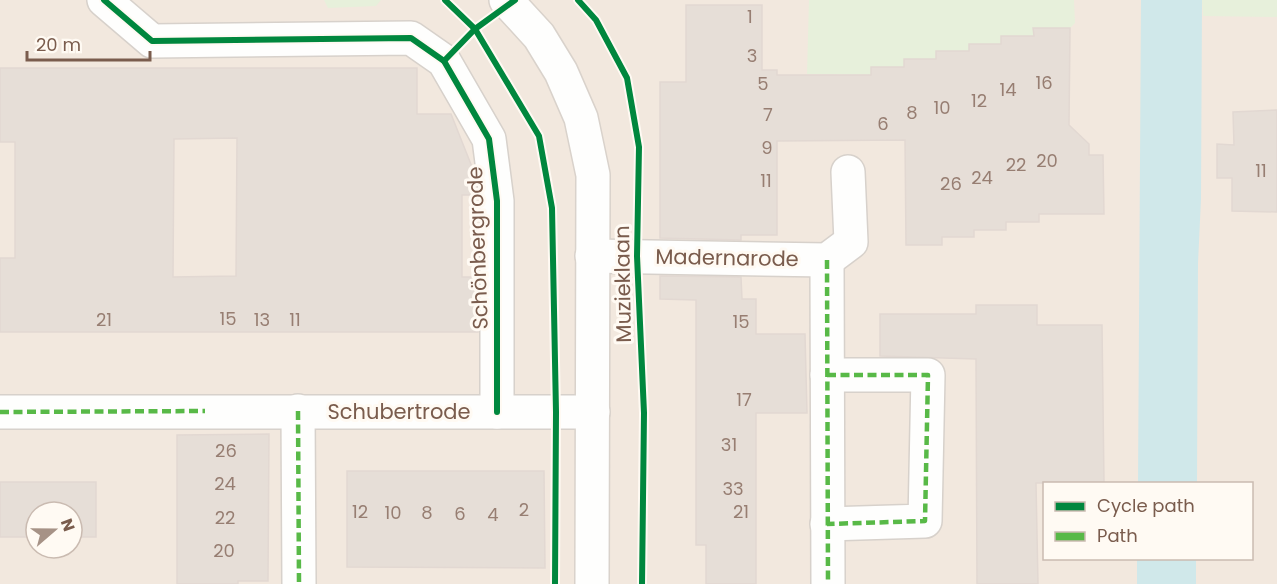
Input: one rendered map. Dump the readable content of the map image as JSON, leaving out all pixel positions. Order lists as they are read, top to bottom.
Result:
{
  "streets": {
    "street": [
      "Schönbergrode",
      "Madernarode",
      "Muzieklaan",
      "Schubertrode"
    ]
  },
  "crossings": [
    ["Schönbergrode", "Schubertrode"],
    ["Madernarode", "Muzieklaan"],
    ["Muzieklaan", "Schubertrode"]
  ],
  "house_numbers": [
    "1",
    "3",
    "16",
    "5",
    "14",
    "12",
    "10",
    "8",
    "7",
    "6",
    "9",
    "20",
    "22",
    "11",
    "24",
    "11",
    "26",
    "15",
    "21",
    "13",
    "11",
    "15",
    "17",
    "31",
    "26",
    "24",
    "33",
    "2",
    "12",
    "21",
    "10",
    "8",
    "6",
    "4",
    "22",
    "20"
  ],
  "legend": ["Cycle path", "Path"],
  "scale_bar": "20 m",
  "north": "right"
}
